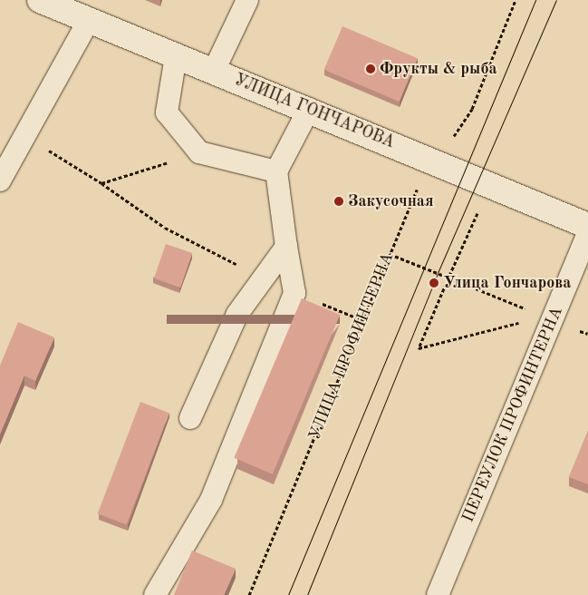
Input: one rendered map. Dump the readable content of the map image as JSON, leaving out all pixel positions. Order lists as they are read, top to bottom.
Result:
{
  "streets": {
    "street": ["УЛИЦА ГОНЧАРОВА"],
    "lane": ["ПЕРЕУЛОК ПРОФИНТЕРНА"],
    "path": ["УЛИЦА ПРОФИНТЕРНА"]
  },
  "crossings": [
    ["УЛИЦА ГОНЧАРОВА", "УЛИЦА ПРОФИНТЕРНА"]
  ],
  "places": ["Фрукты & рыба", "Закусочная", "Улица Гончарова"]
}
